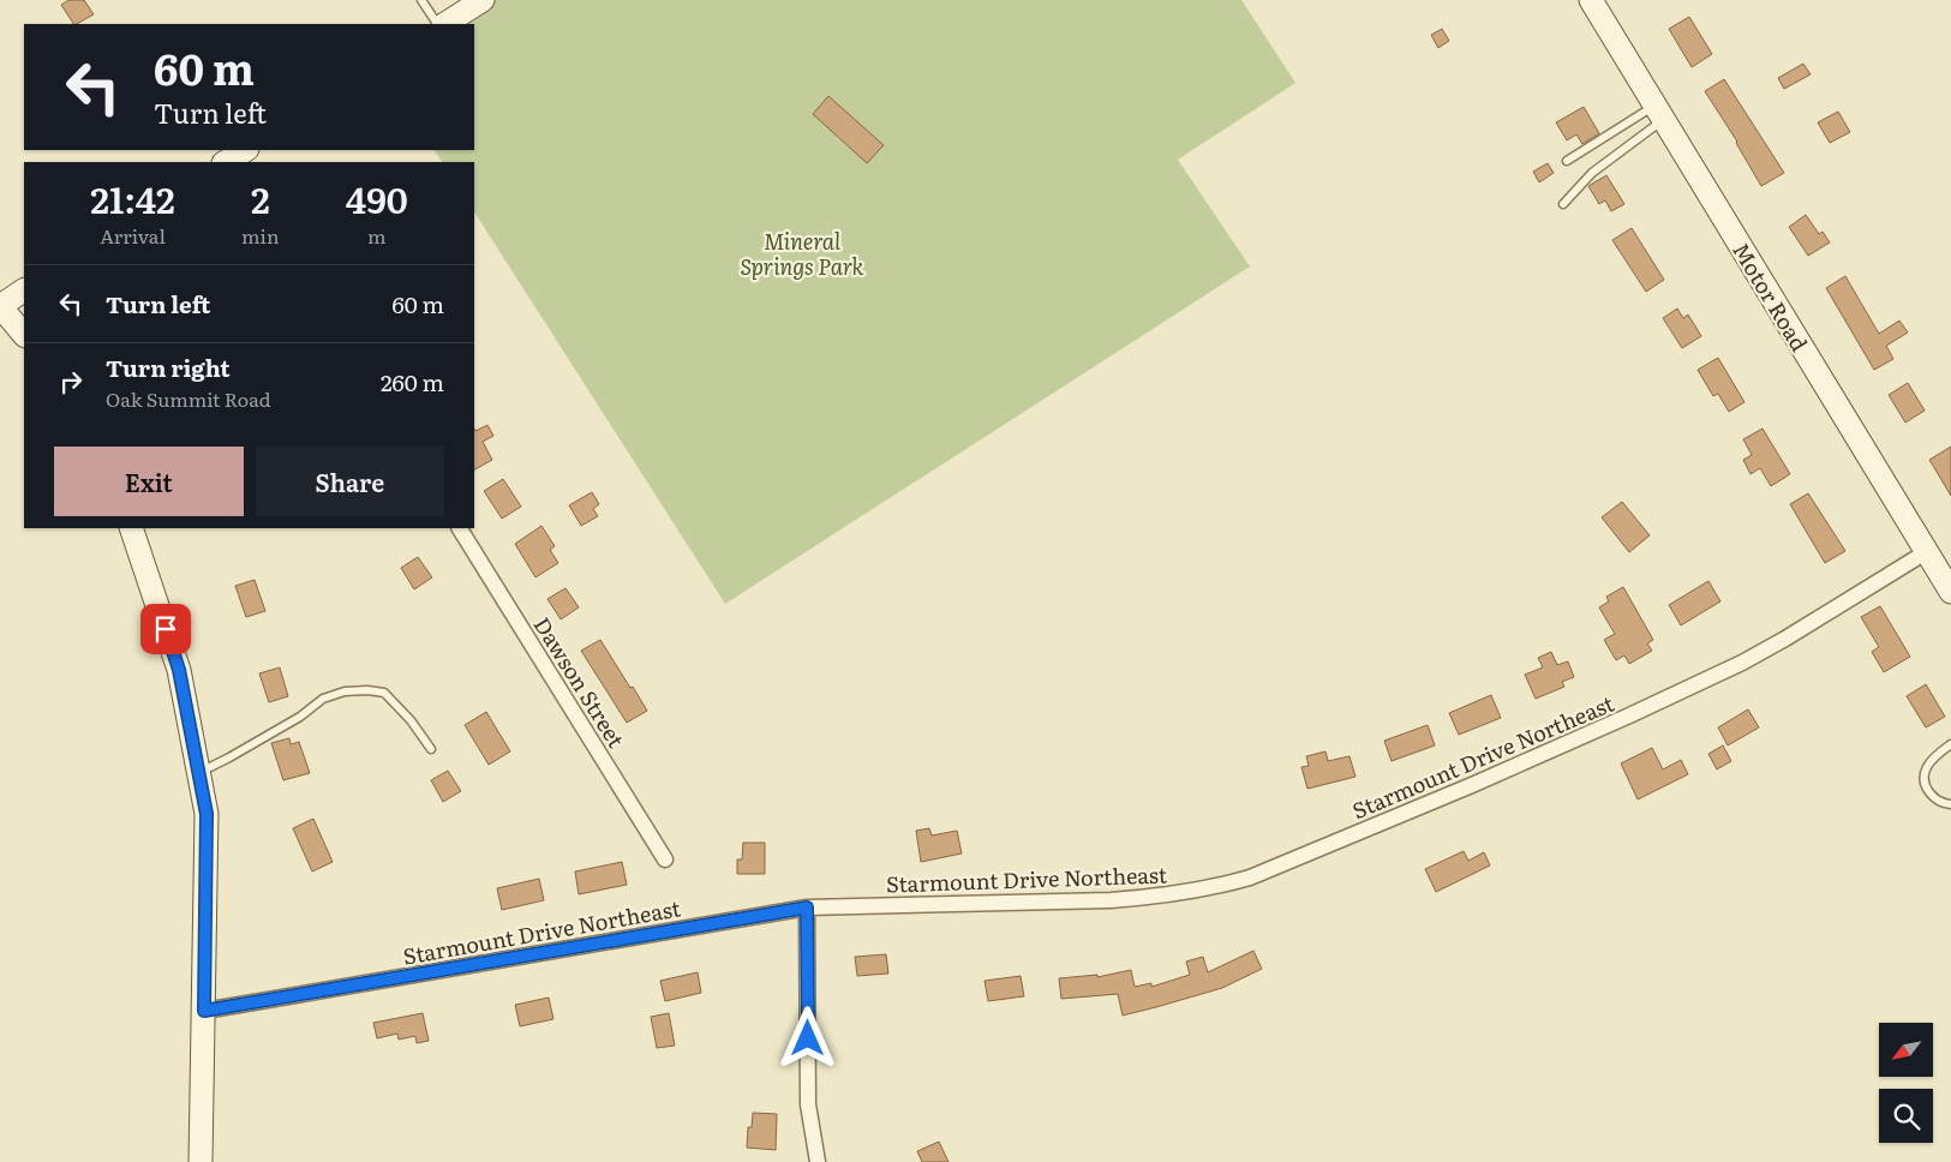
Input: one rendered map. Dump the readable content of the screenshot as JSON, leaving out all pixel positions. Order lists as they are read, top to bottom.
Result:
{
  "streets": {
    "street": ["Motor Road", "Dawson Street", "Starmount Drive Northeast"]
  },
  "crossings": [
    ["Motor Road", "Starmount Drive Northeast"]
  ],
  "parks": ["Mineral Springs Park"],
  "north": "bottom left",
  "page": {
    "turn": ["60 m", "Turn left"],
    "eta": [
      "21:42",
      "Arrival",
      "2",
      "min",
      "490",
      "m"
    ],
    "list": [
      {
        "name": "Turn left",
        "value": "60 m"
      },
      {
        "name": "Turn right",
        "note": "Oak Summit Road",
        "value": "260 m"
      }
    ],
    "buttons": ["Exit", "Share"]
  }
}
